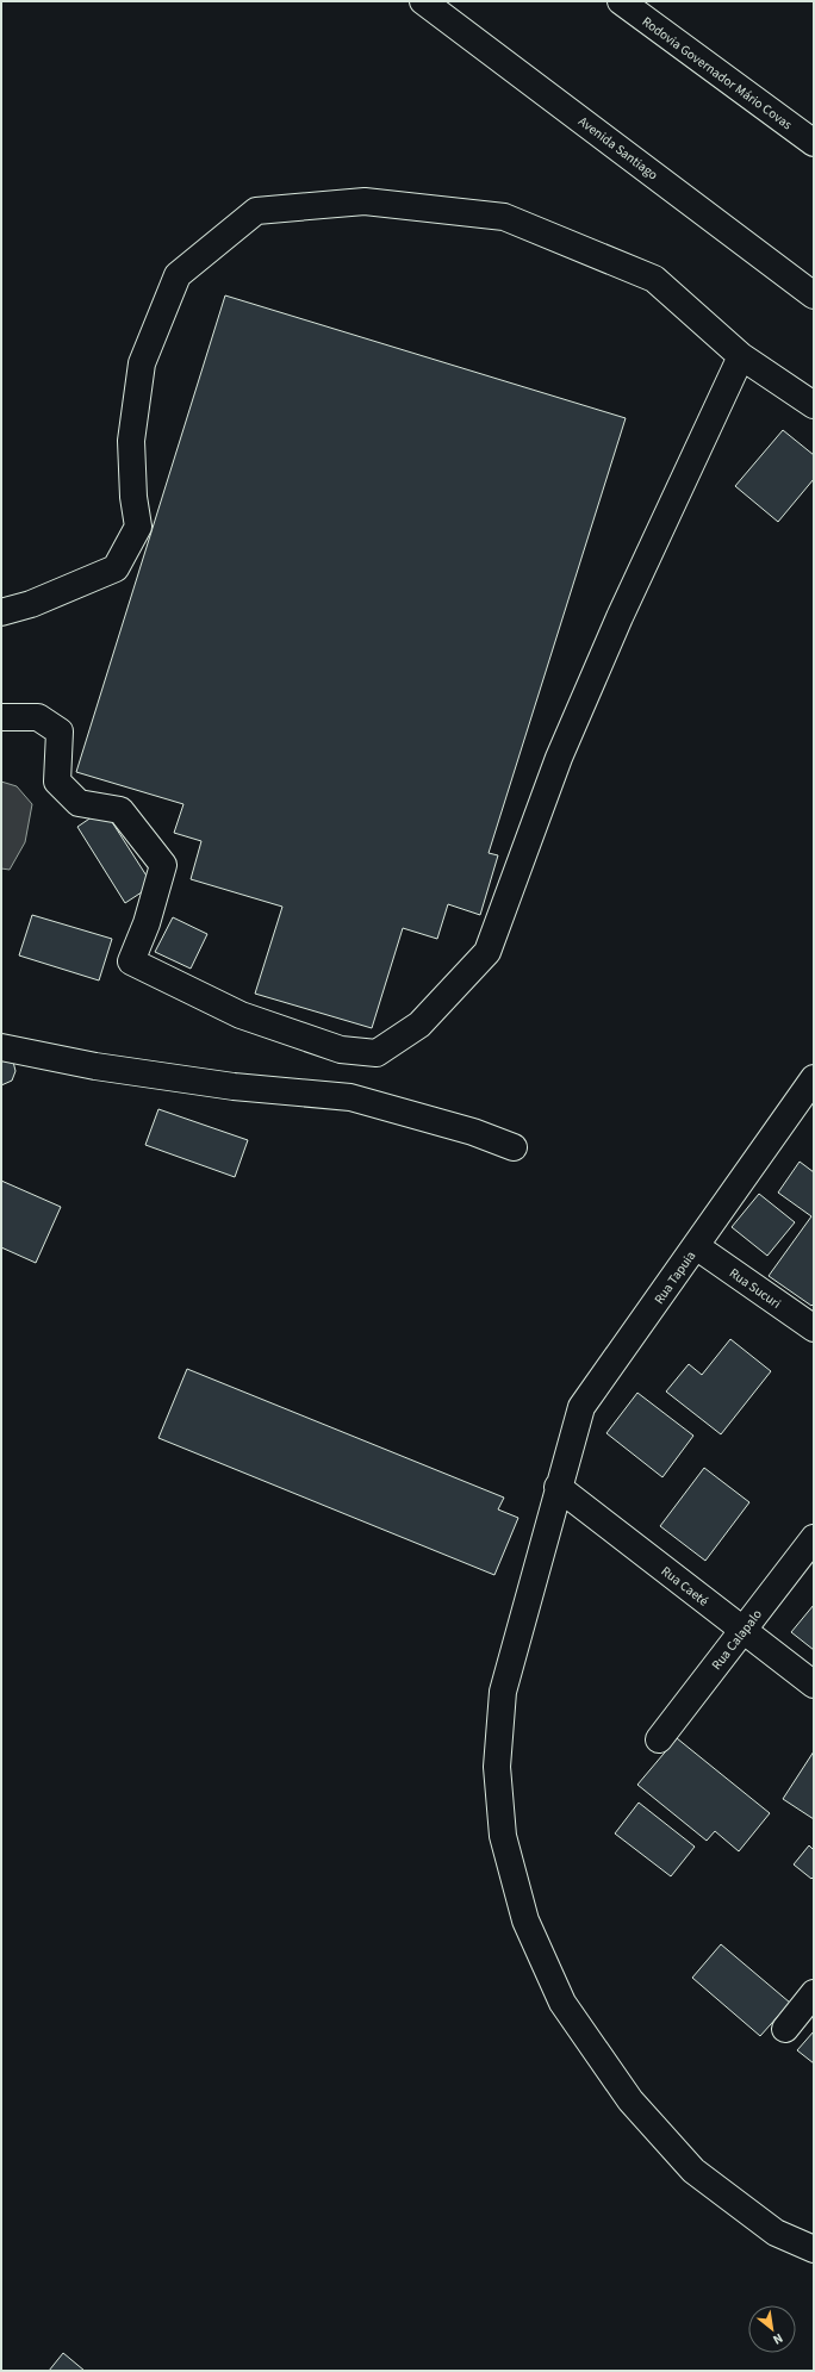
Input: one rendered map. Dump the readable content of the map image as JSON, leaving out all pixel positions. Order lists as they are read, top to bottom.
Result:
{
  "streets": {
    "main road": [
      "Rodovia Governador Mário Covas",
      "Avenida Santiago",
      "Rua Tapuia",
      "Rua Sucuri",
      "Rua Caeté",
      "Rua Calapalo"
    ]
  },
  "crossings": [
    ["Rua Tapuia", "Rua Sucuri"],
    ["Rua Tapuia", "Rua Caeté"],
    ["Rua Caeté", "Rua Calapalo"]
  ],
  "north": "bottom right"
}
